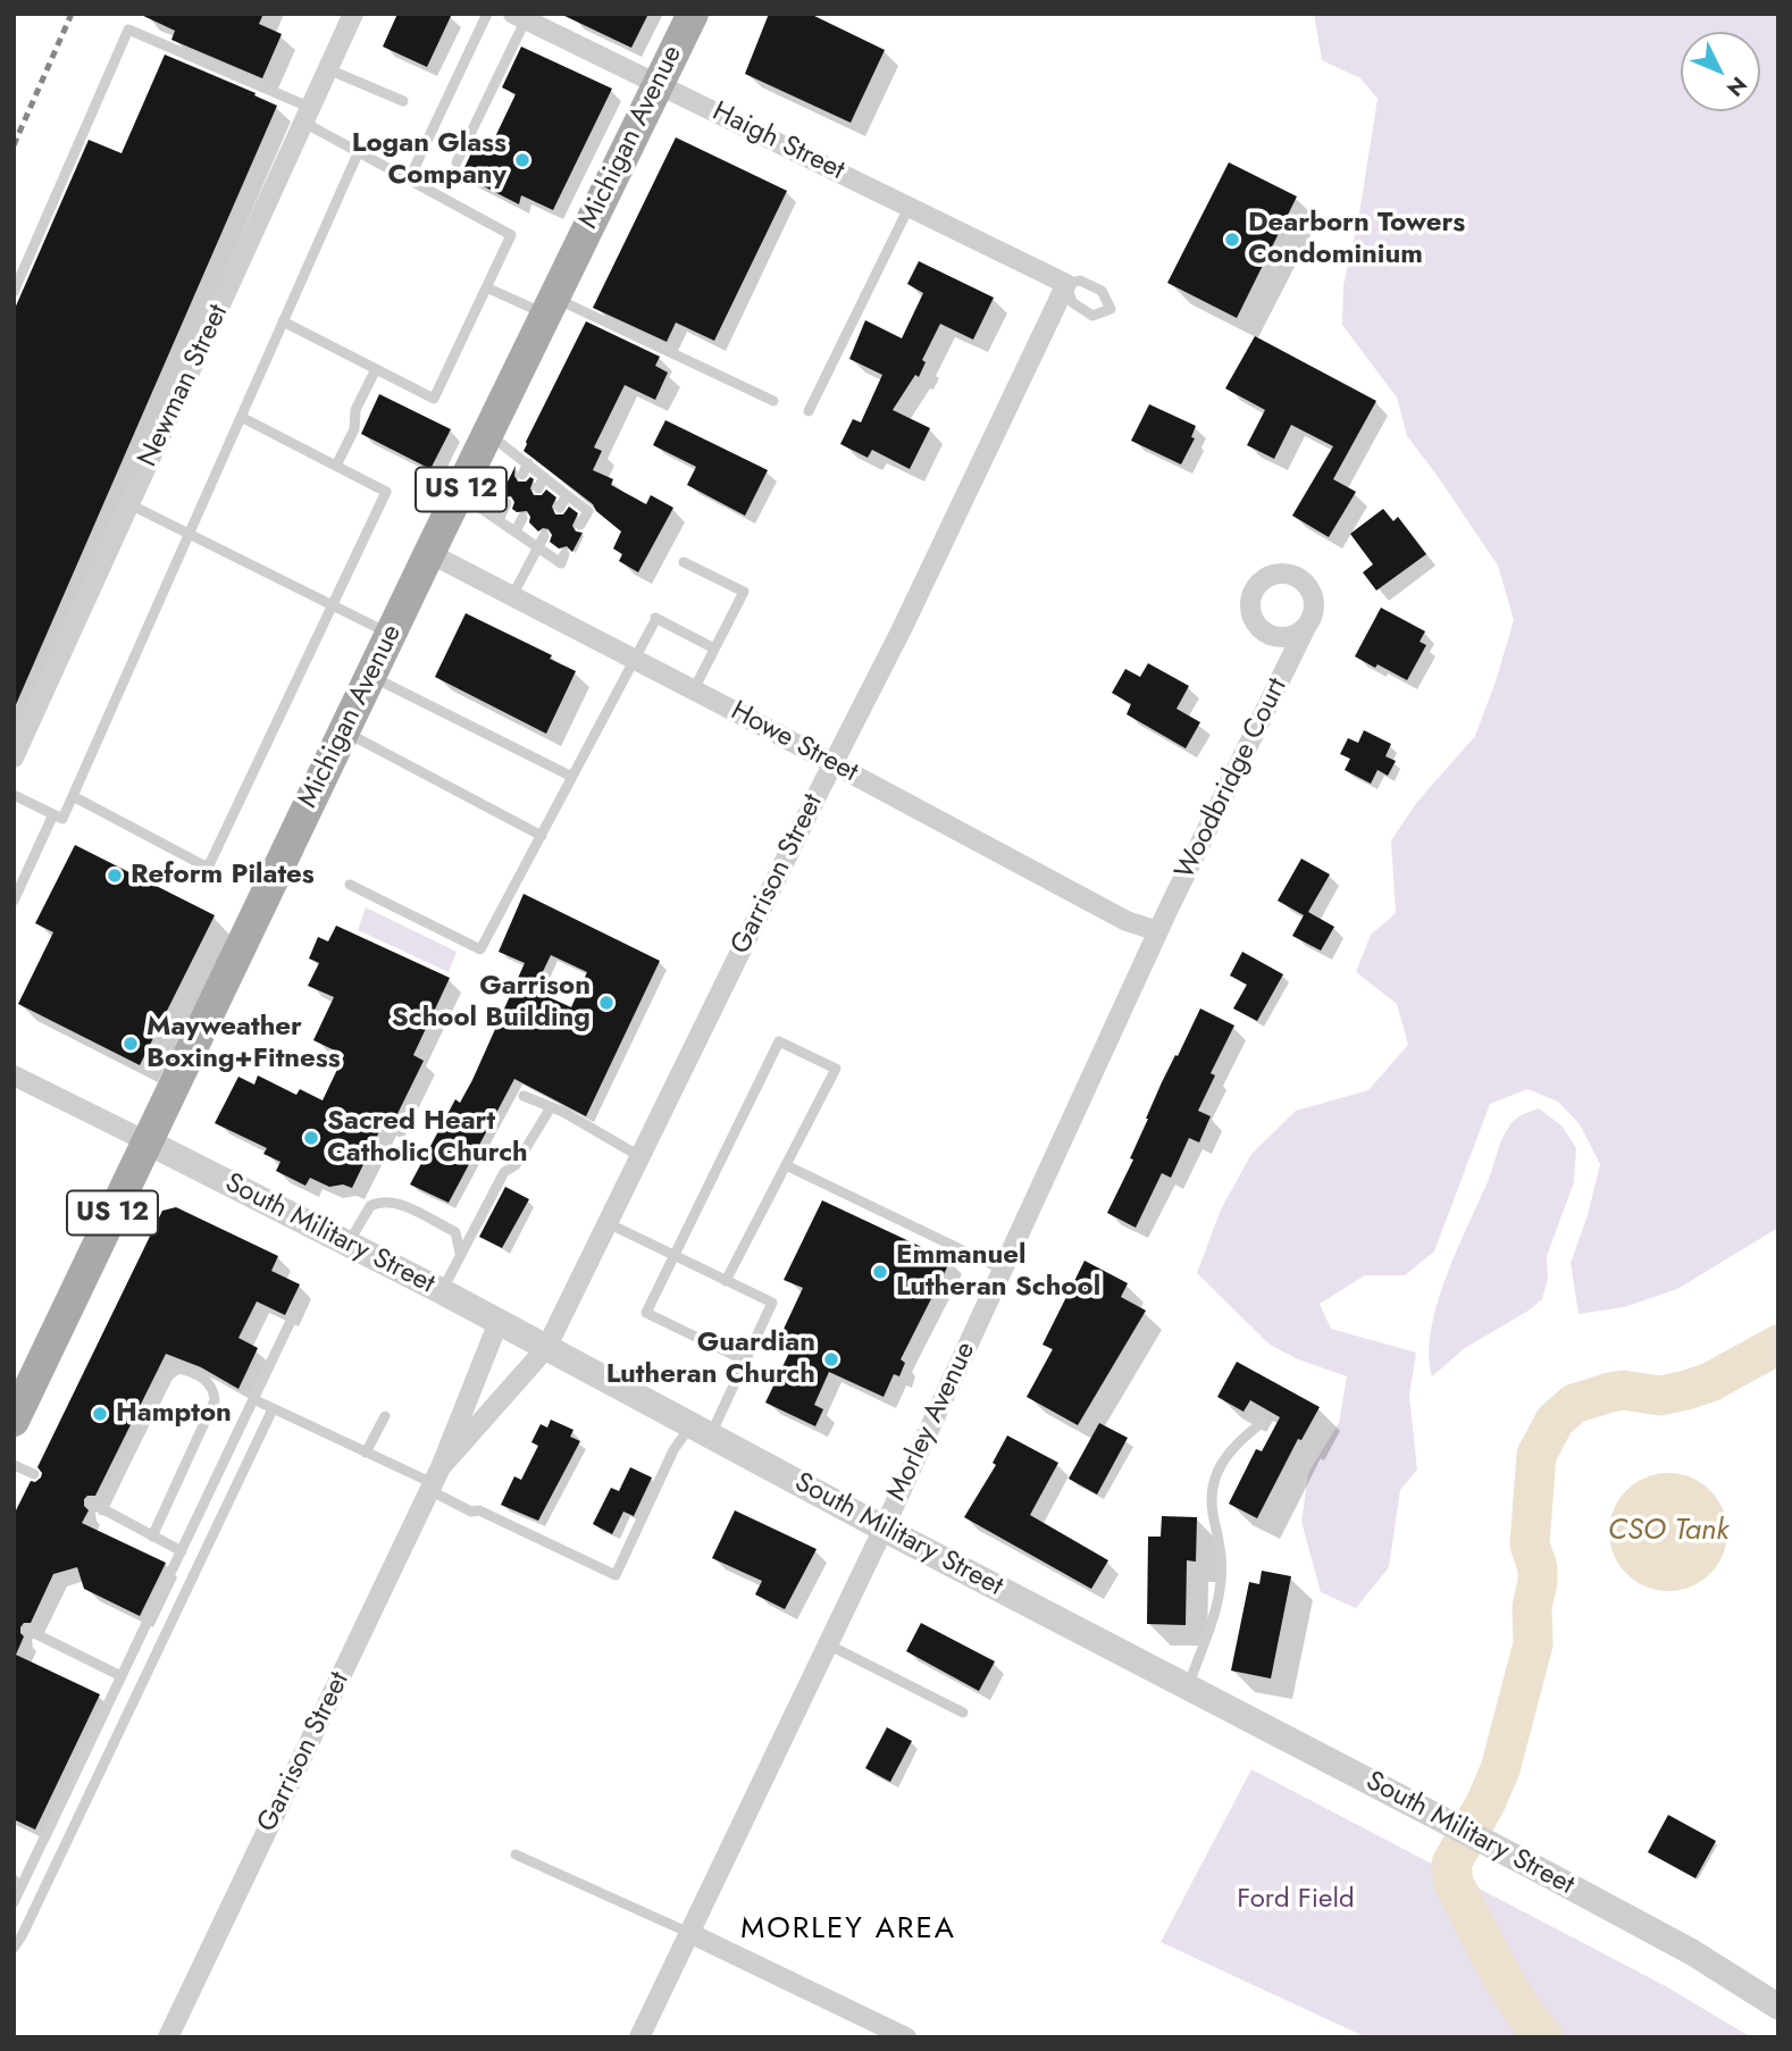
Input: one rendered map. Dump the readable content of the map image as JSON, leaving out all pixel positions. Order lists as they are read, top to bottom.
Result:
{
  "streets": {
    "main road": ["Michigan Avenue", "US 12"],
    "street": [
      "Haigh Street",
      "Newman Street",
      "Howe Street",
      "Woodbridge Court",
      "Garrison Street",
      "South Military Street",
      "Morley Avenue"
    ]
  },
  "crossings": [
    ["Michigan Avenue", "Haigh Street"],
    ["Michigan Avenue", "Howe Street"],
    ["Michigan Avenue", "South Military Street"],
    ["Haigh Street", "Garrison Street"],
    ["Howe Street", "Woodbridge Court"],
    ["Howe Street", "Garrison Street"],
    ["Howe Street", "Morley Avenue"],
    ["Woodbridge Court", "Morley Avenue"],
    ["Garrison Street", "South Military Street"],
    ["South Military Street", "Morley Avenue"]
  ],
  "districts": ["MORLEY AREA"],
  "water": ["CSO Tank"],
  "parks": ["Ford Field"],
  "places": [
    "Logan Glass Company",
    "Dearborn Towers Condominium",
    "Reform Pilates",
    "Garrison School Building",
    "Mayweather Boxing+Fitness",
    "Sacred Heart Catholic Church",
    "Emmanuel Lutheran School",
    "Guardian Lutheran Church",
    "Hampton"
  ],
  "north": "bottom right"
}
